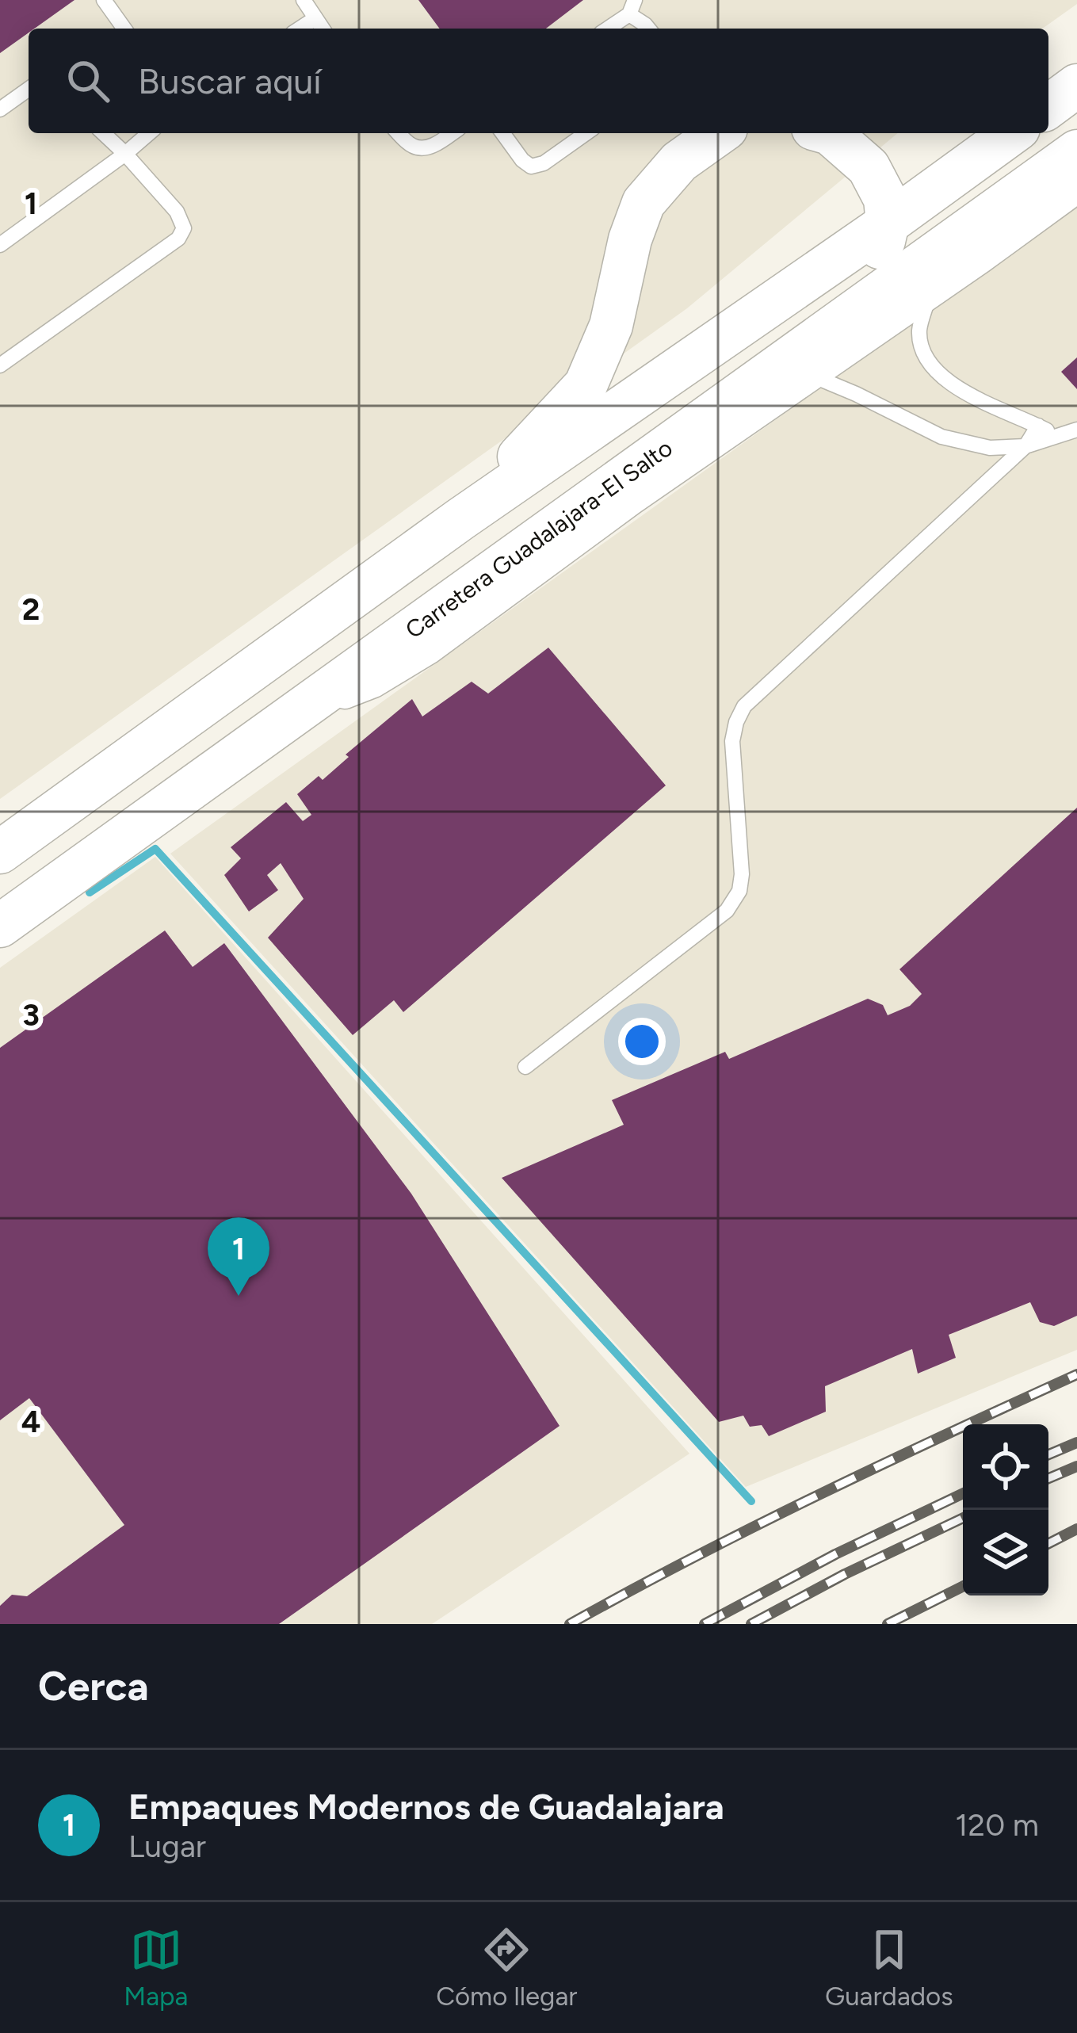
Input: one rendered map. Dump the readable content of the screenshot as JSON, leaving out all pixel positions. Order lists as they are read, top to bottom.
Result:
{
  "streets": {
    "main road": ["Carretera Guadalajara-El Salto"]
  },
  "page": {
    "search": "Buscar aquí",
    "pins": "1",
    "heading": "Cerca",
    "list": [
      {
        "mark": "1",
        "name": "Empaques Modernos de Guadalajara",
        "note": "Lugar",
        "value": "120 m"
      }
    ],
    "nav": ["Mapa", "Cómo llegar", "Guardados"]
  },
  "grid": {
    "rows": [
      "1",
      "2",
      "3",
      "4"
    ]
  }
}
